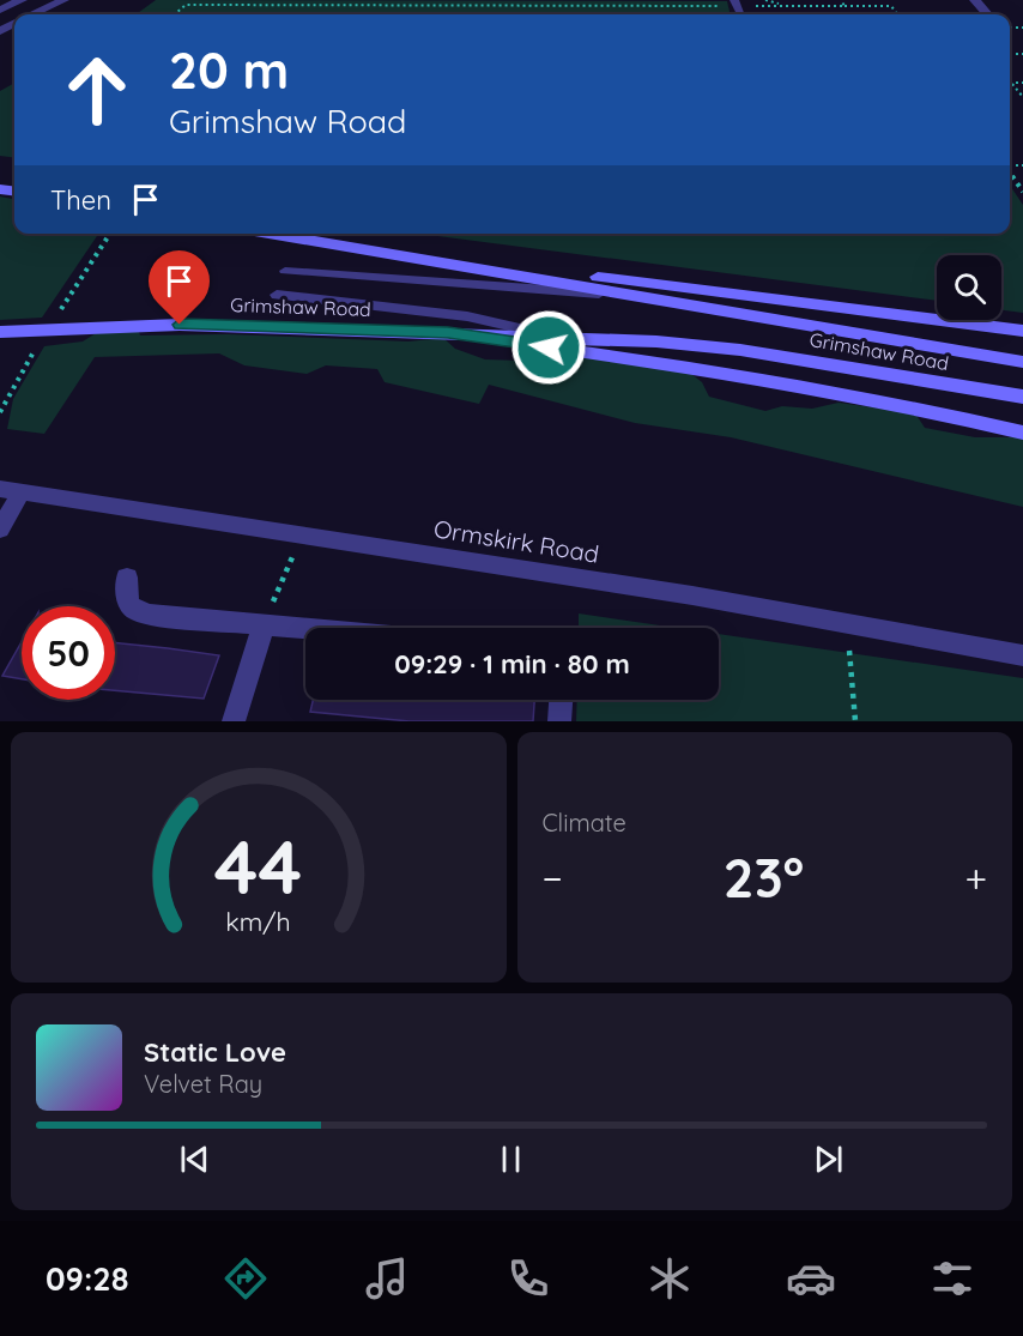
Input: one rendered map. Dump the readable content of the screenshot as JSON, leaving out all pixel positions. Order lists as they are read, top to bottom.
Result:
{
  "streets": {
    "main road": ["Grimshaw Road"],
    "street": ["Ormskirk Road"]
  },
  "page": {
    "turn": ["20 m", "Grimshaw Road"],
    "then": "Then",
    "limit": "50",
    "trip": "09:29 · 1 min · 80 m",
    "tile": "Climate",
    "heat": ["−", "23°", "+"],
    "song": ["Static Love", "Velvet Ray"],
    "tabs": "09:28",
    "gauge": ["44", "km/h"]
  }
}
